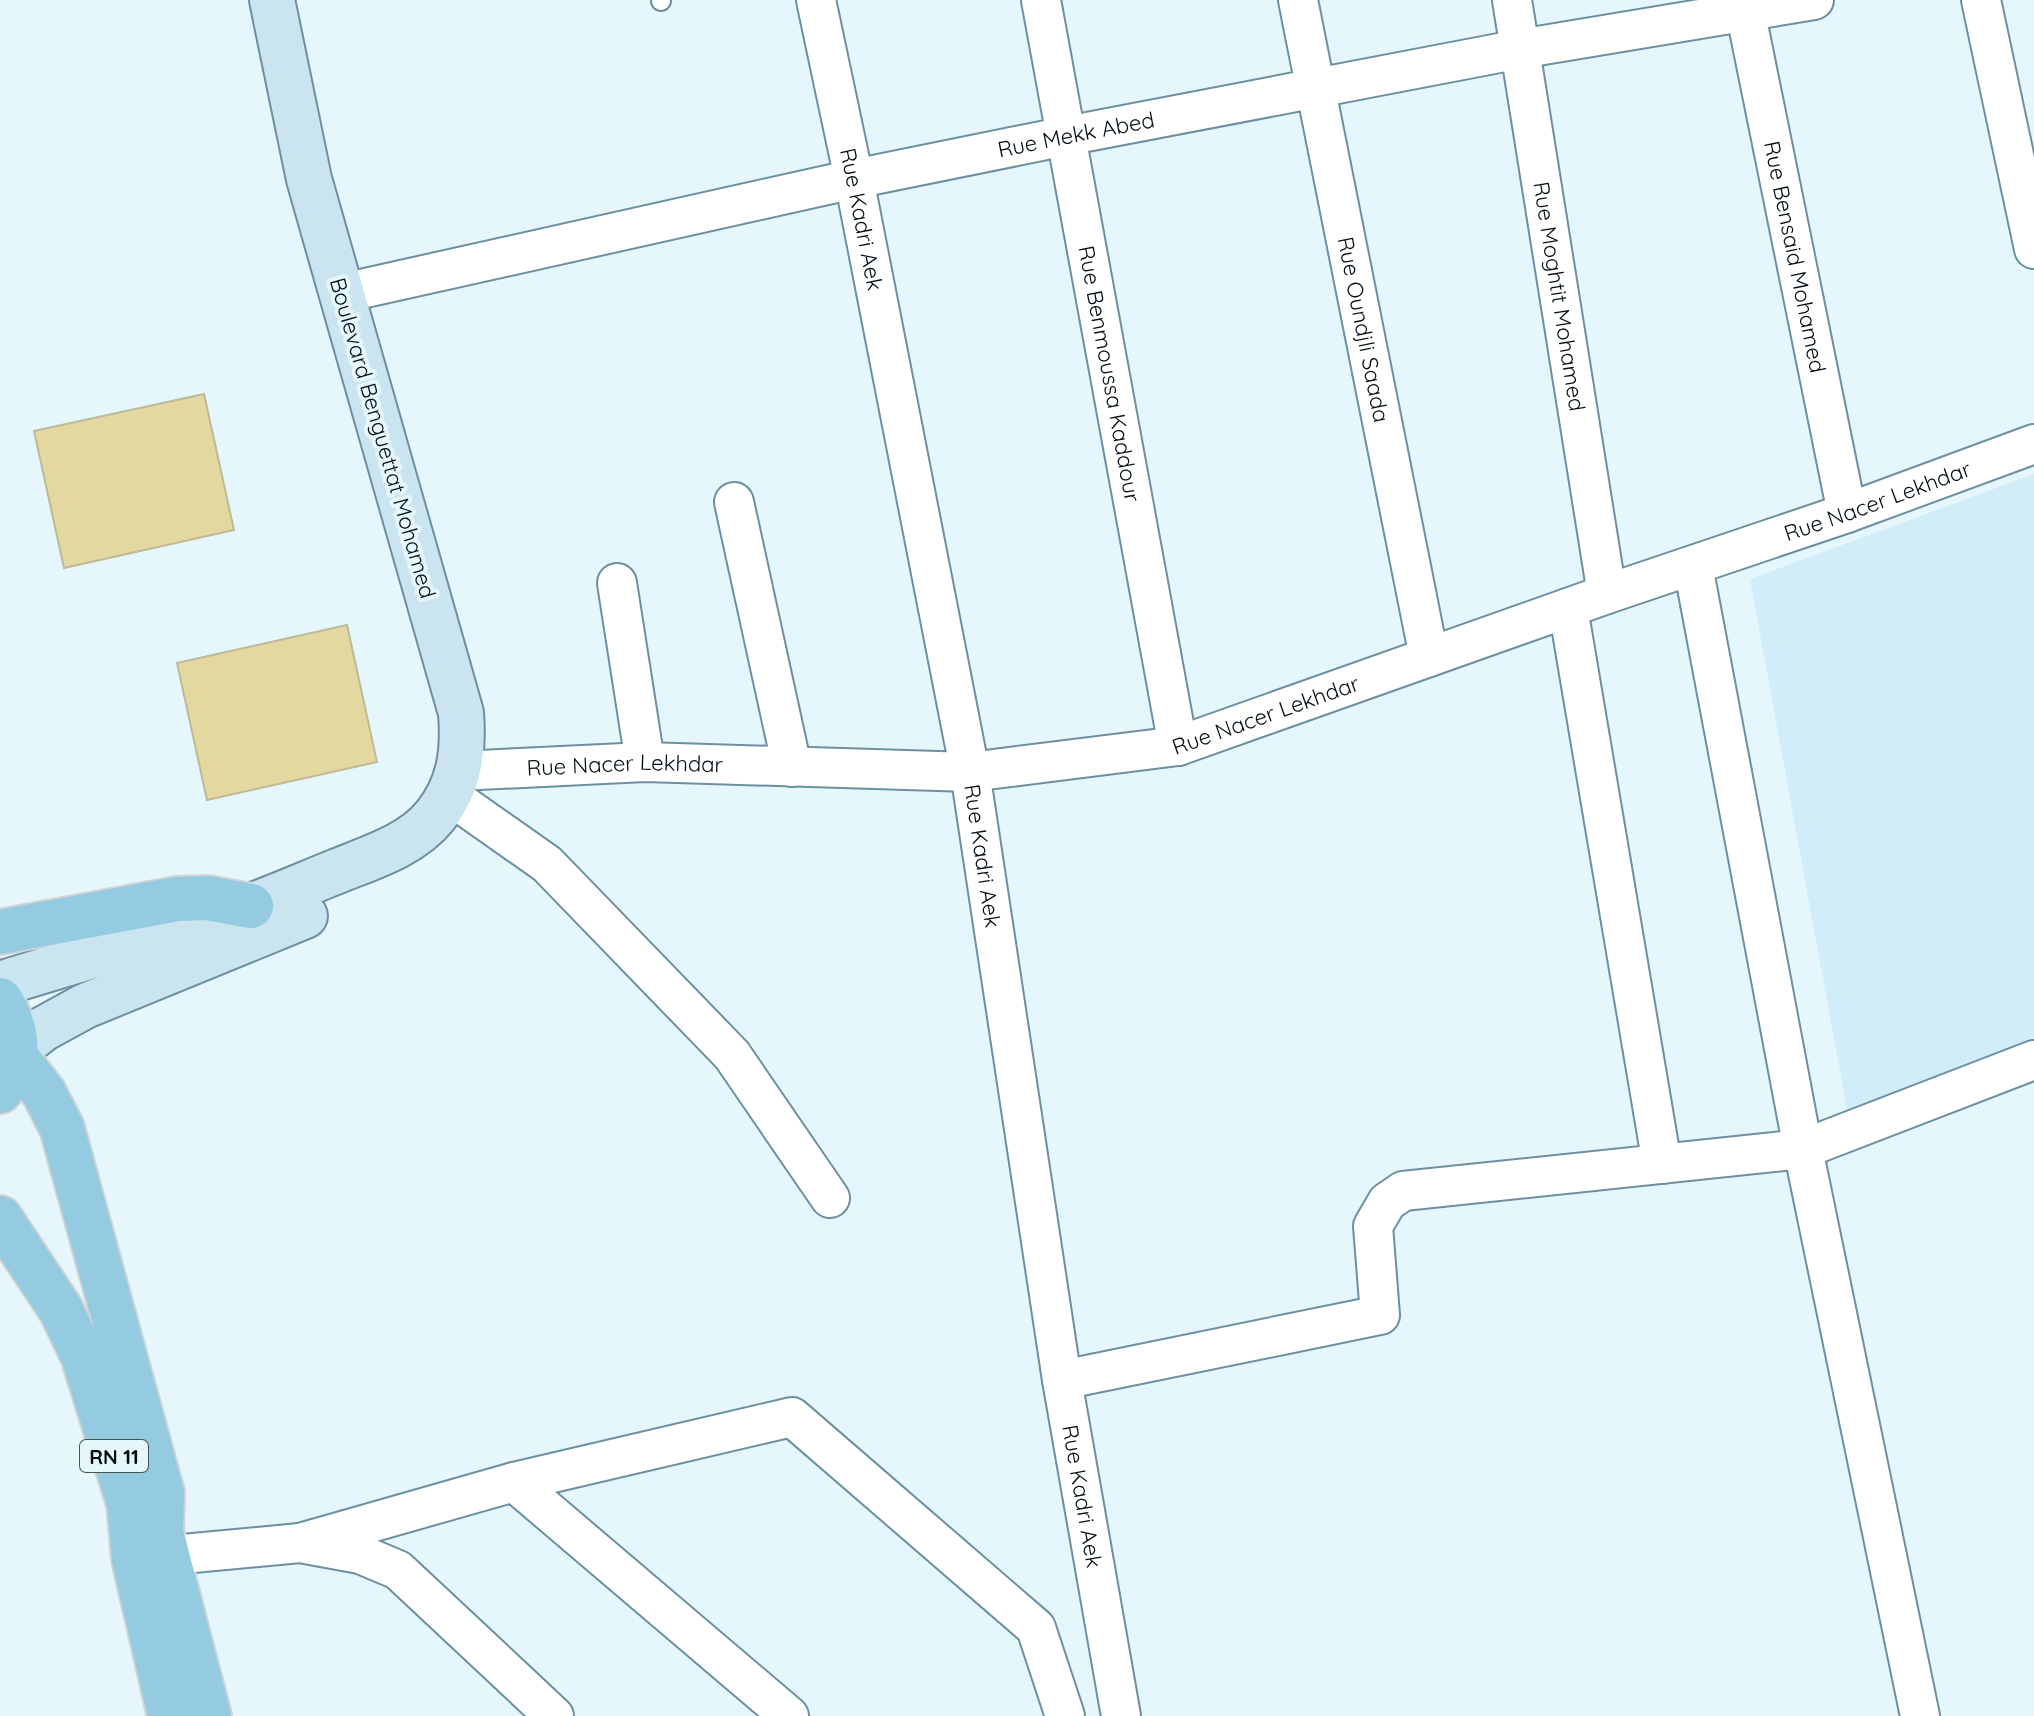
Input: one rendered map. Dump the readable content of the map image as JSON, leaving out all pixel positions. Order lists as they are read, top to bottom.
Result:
{
  "streets": {
    "main road": ["Boulevard Benguettat Mohamed", "RN 11"],
    "street": [
      "Rue Mekk Abed",
      "Rue Kadri Aek",
      "Rue Bensaid Mohamed",
      "Rue Moghtit Mohamed",
      "Rue Oundjli Saada",
      "Rue Benmoussa Kaddour",
      "Rue Nacer Lekhdar"
    ]
  },
  "crossings": [
    ["Rue Mekk Abed", "Rue Kadri Aek"],
    ["Rue Mekk Abed", "Rue Bensaid Mohamed"],
    ["Rue Mekk Abed", "Rue Moghtit Mohamed"],
    ["Rue Mekk Abed", "Rue Oundjli Saada"],
    ["Rue Mekk Abed", "Rue Benmoussa Kaddour"],
    ["Rue Mekk Abed", "Boulevard Benguettat Mohamed"],
    ["Rue Kadri Aek", "Rue Nacer Lekhdar"],
    ["Rue Bensaid Mohamed", "Rue Nacer Lekhdar"],
    ["Rue Moghtit Mohamed", "Rue Nacer Lekhdar"],
    ["Rue Oundjli Saada", "Rue Nacer Lekhdar"],
    ["Rue Benmoussa Kaddour", "Rue Nacer Lekhdar"],
    ["Boulevard Benguettat Mohamed", "Rue Nacer Lekhdar"]
  ]
}
